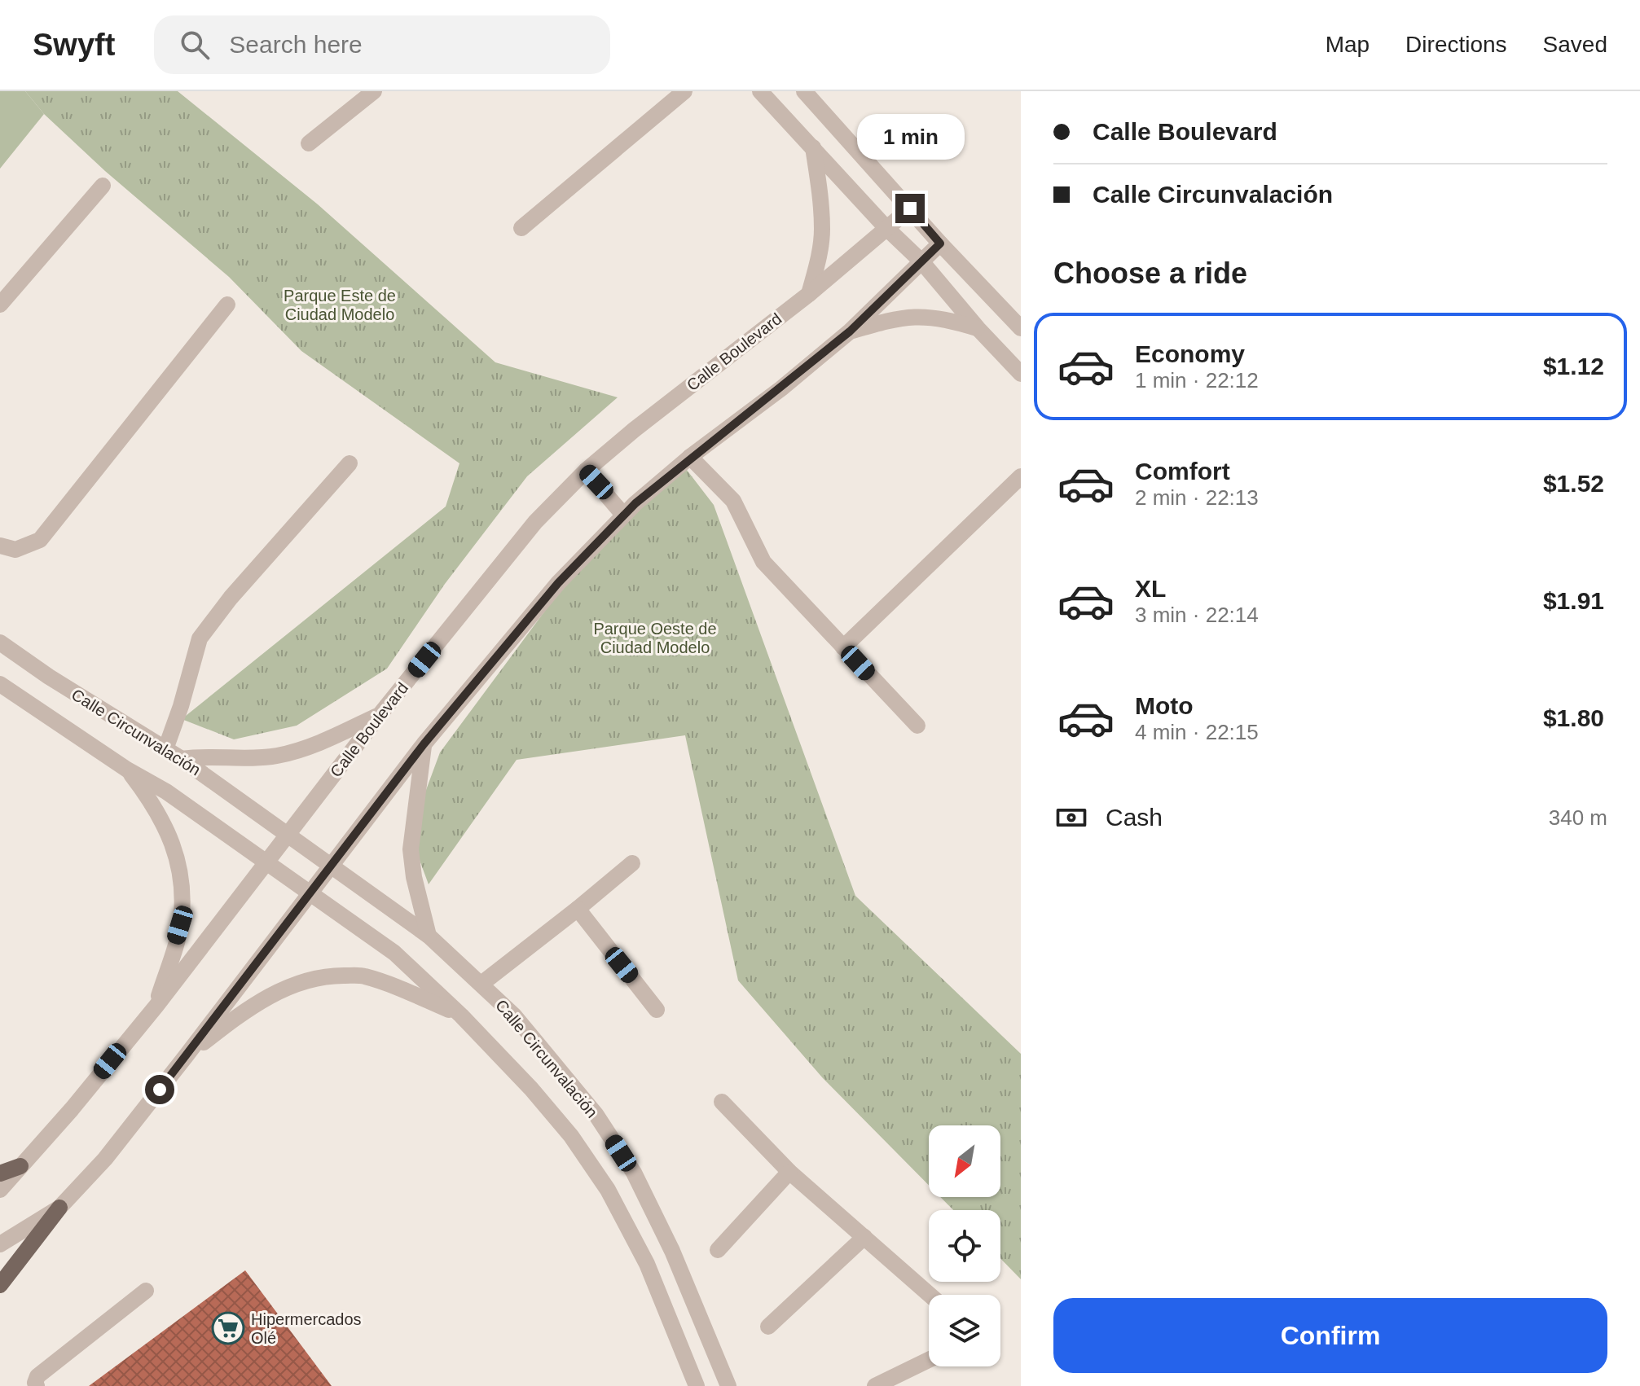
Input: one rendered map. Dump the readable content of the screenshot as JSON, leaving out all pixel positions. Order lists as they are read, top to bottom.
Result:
{
  "streets": {
    "street": ["Calle Boulevard", "Calle Circunvalación"]
  },
  "crossings": [
    ["Calle Boulevard", "Calle Circunvalación"]
  ],
  "parks": ["Parque Este de Ciudad Modelo", "Parque Oeste de Ciudad Modelo"],
  "places": {
    "supermarket": ["Hipermercados Olé"]
  },
  "north": "bottom left",
  "page": {
    "header": "Swyft",
    "search": "Search here",
    "nav": ["Map", "Directions", "Saved"],
    "banner": ["Calle Boulevard", "Calle Circunvalación"],
    "bubble": "1 min",
    "heading": "Choose a ride",
    "list": [
      {
        "name": "Economy",
        "note": "1 min · 22:12",
        "value": "$1.12"
      },
      {
        "name": "Comfort",
        "note": "2 min · 22:13",
        "value": "$1.52"
      },
      {
        "name": "XL",
        "note": "3 min · 22:14",
        "value": "$1.91"
      },
      {
        "name": "Moto",
        "note": "4 min · 22:15",
        "value": "$1.80"
      }
    ],
    "pay": ["Cash", "340 m"],
    "buttons": "Confirm"
  }
}
